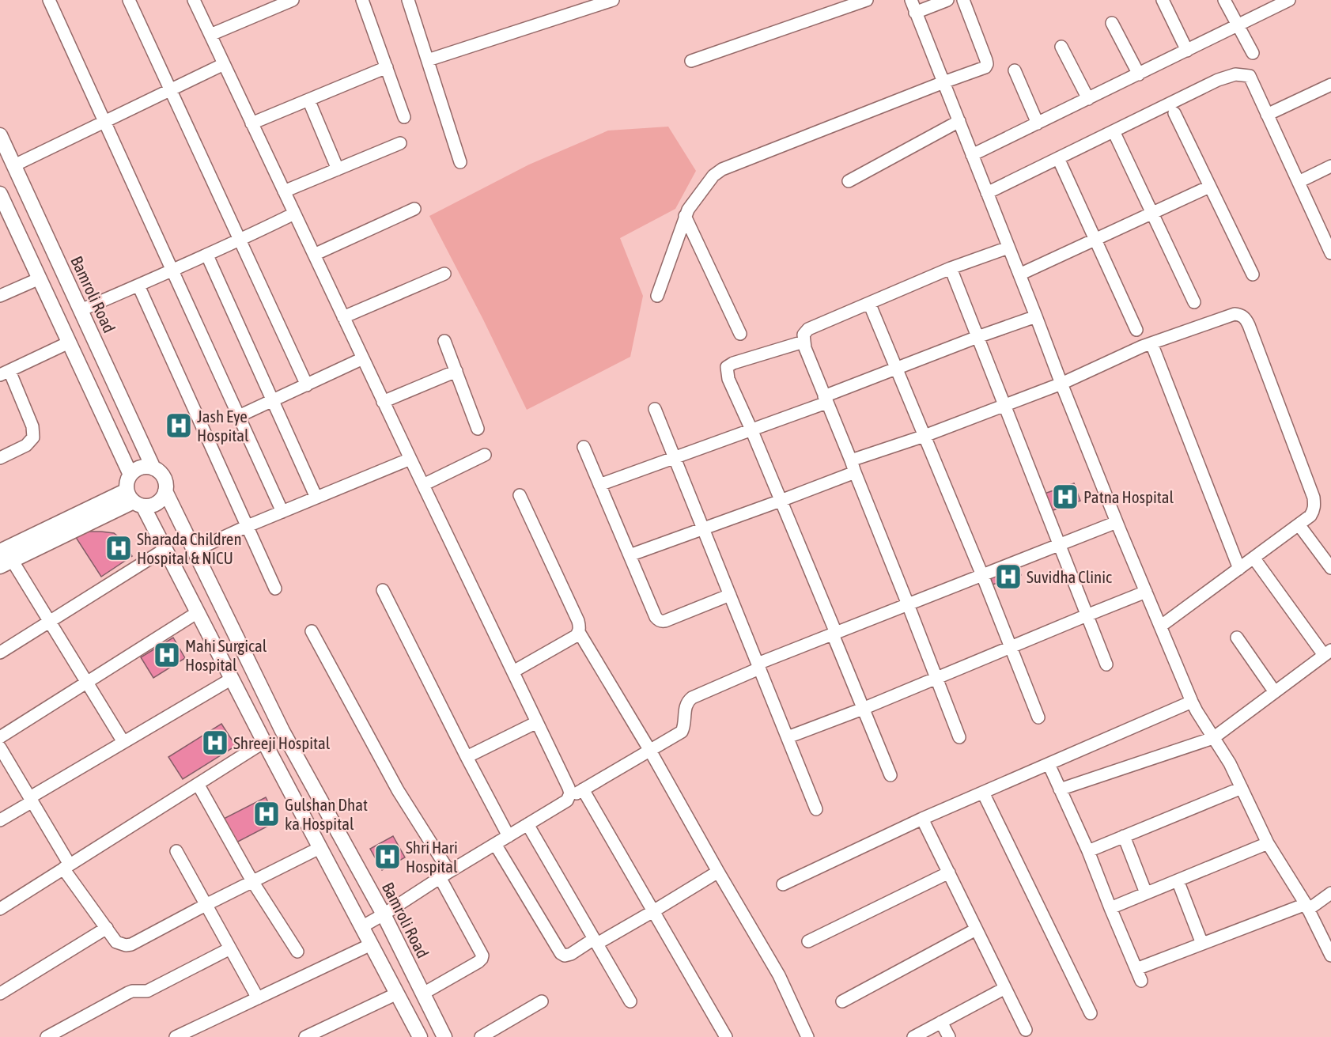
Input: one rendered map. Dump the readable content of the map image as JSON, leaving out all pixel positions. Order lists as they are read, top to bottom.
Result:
{
  "streets": {
    "street": ["Bamroli Road"]
  },
  "places": {
    "hospital": [
      "Jash Eye Hospital",
      "Patna Hospital",
      "Sharada Children Hospital & NICU",
      "Suvidha Clinic",
      "Mahi Surgical Hospital",
      "Shreeji Hospital",
      "Gulshan Dhat ka Hospital",
      "Shri Hari Hospital"
    ]
  }
}
